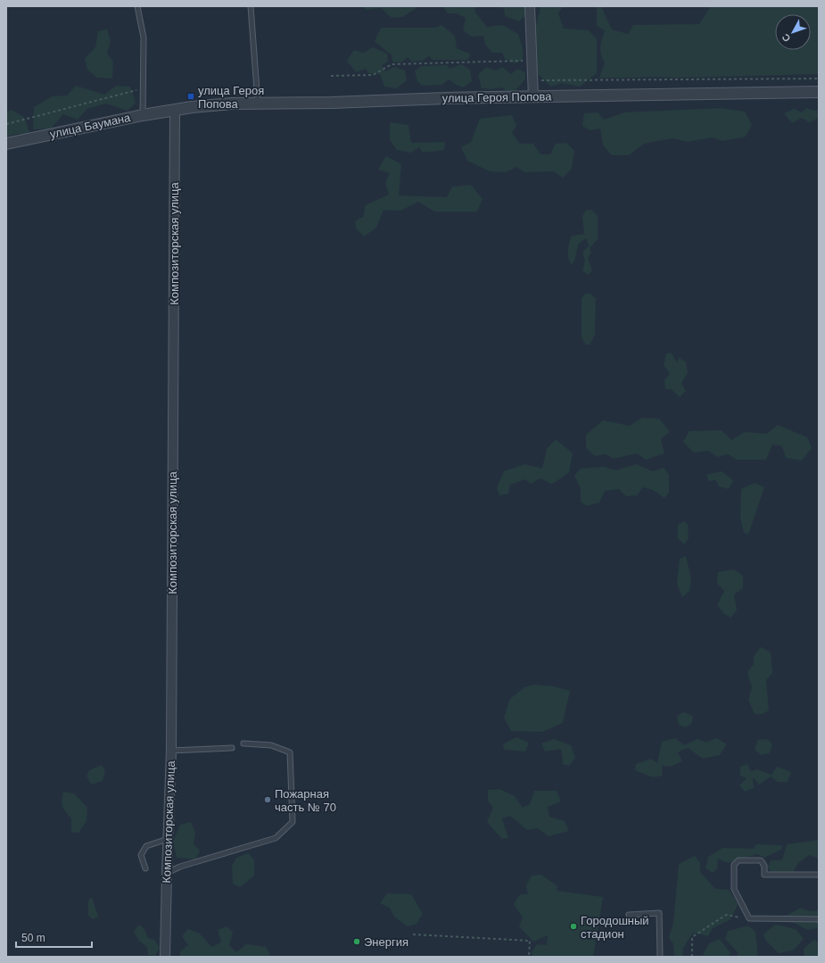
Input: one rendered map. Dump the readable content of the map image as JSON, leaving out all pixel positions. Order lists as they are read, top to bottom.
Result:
{
  "streets": {
    "street": ["улица Героя Попова", "улица Баумана", "Композиторская улица"]
  },
  "crossings": [
    ["улица Героя Попова", "улица Баумана"],
    ["улица Героя Попова", "Композиторская улица"],
    ["улица Баумана", "Композиторская улица"]
  ],
  "places": {
    "transit": ["улица Героя Попова"],
    "other": ["Пожарная часть № 70", "Городошный стадион", "Энергия"]
  },
  "scale_bar": "50 m",
  "north": "bottom left"
}
